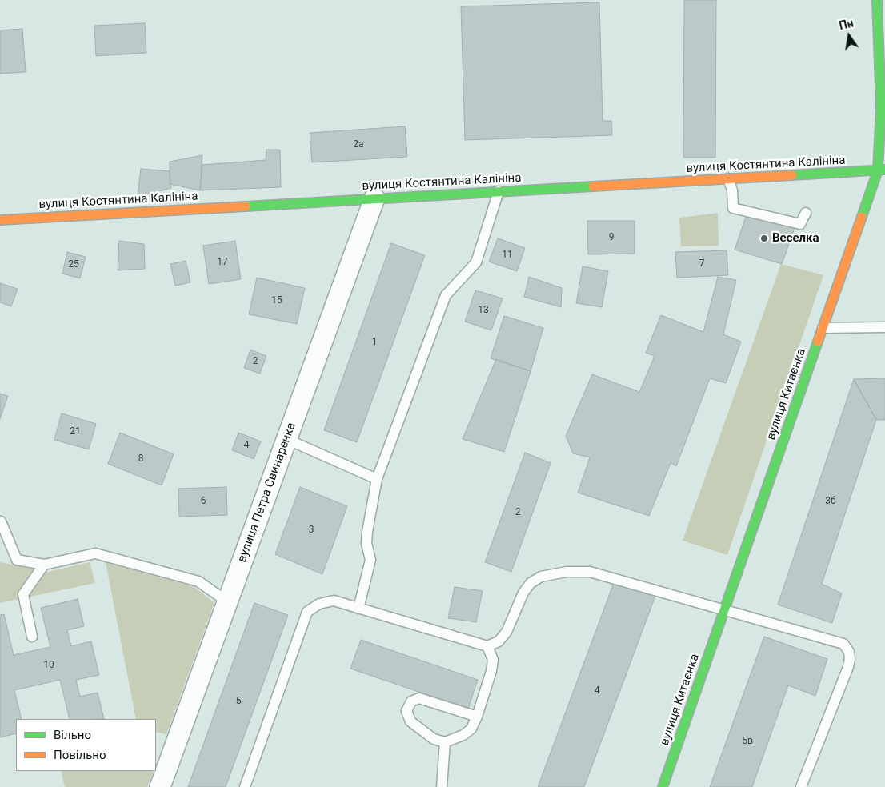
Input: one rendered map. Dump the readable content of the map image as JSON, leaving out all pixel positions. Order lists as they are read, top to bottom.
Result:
{
  "streets": {
    "street": ["вулиця Костянтина Калініна", "вулиця Китаєнка", "вулиця Петра Свинаренка"]
  },
  "crossings": [
    ["вулиця Костянтина Калініна", "вулиця Китаєнка"],
    ["вулиця Костянтина Калініна", "вулиця Петра Свинаренка"]
  ],
  "places": ["Веселка"],
  "house_numbers": [
    "2а",
    "9",
    "11",
    "17",
    "7",
    "25",
    "15",
    "13",
    "1",
    "2",
    "21",
    "4",
    "8",
    "6",
    "3б",
    "2",
    "3",
    "10",
    "4",
    "5",
    "5в"
  ],
  "legend": ["Вільно", "Повільно"],
  "north": "top"
}
